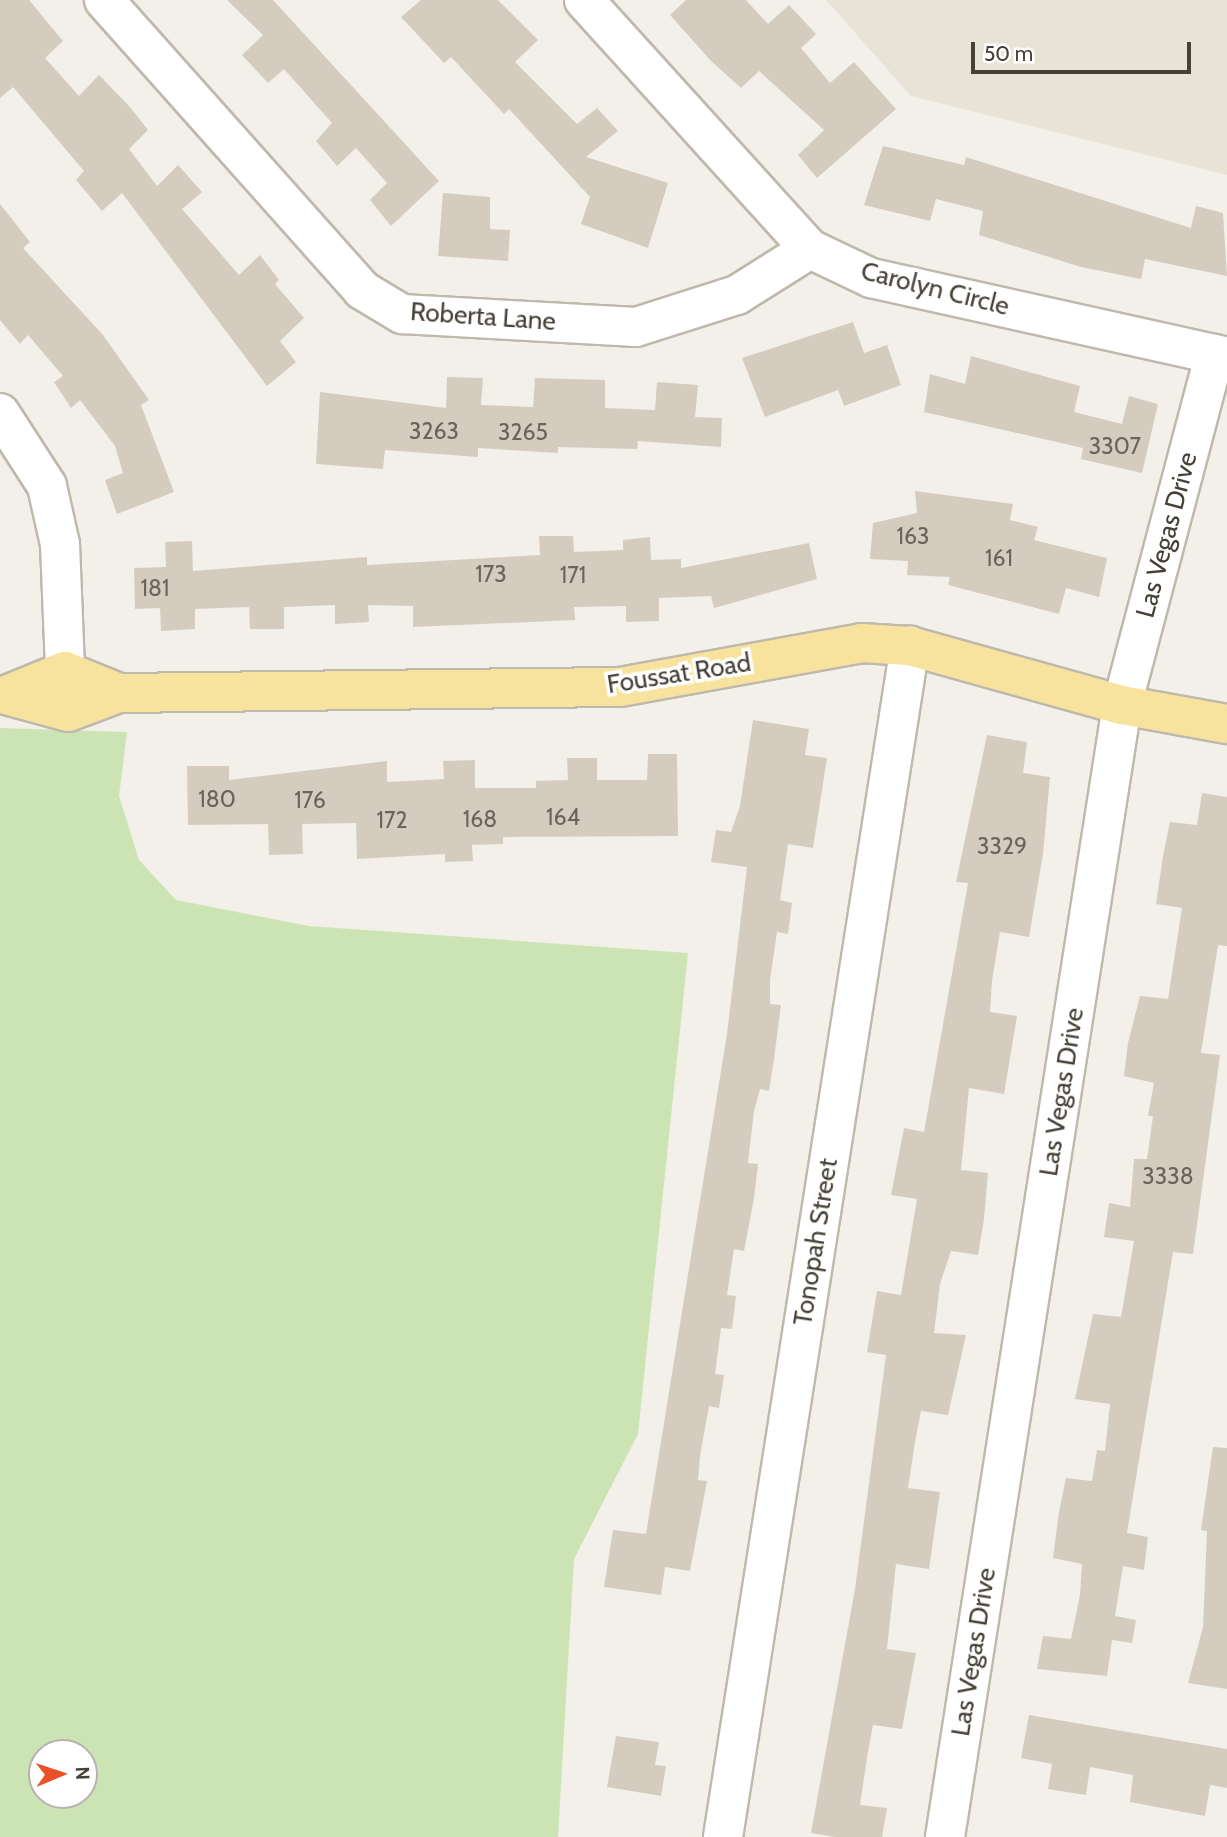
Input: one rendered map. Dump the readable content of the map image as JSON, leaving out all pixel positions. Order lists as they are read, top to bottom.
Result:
{
  "streets": {
    "main road": ["Foussat Road"],
    "street": [
      "Carolyn Circle",
      "Roberta Lane",
      "Las Vegas Drive",
      "Tonopah Street"
    ]
  },
  "crossings": [
    ["Carolyn Circle", "Roberta Lane"],
    ["Carolyn Circle", "Las Vegas Drive"],
    ["Las Vegas Drive", "Foussat Road"],
    ["Foussat Road", "Tonopah Street"]
  ],
  "house_numbers": [
    "3263",
    "3265",
    "3307",
    "163",
    "161",
    "173",
    "171",
    "181",
    "180",
    "176",
    "164",
    "168",
    "172",
    "3329",
    "3338"
  ],
  "scale_bar": "50 m",
  "north": "right"
}
